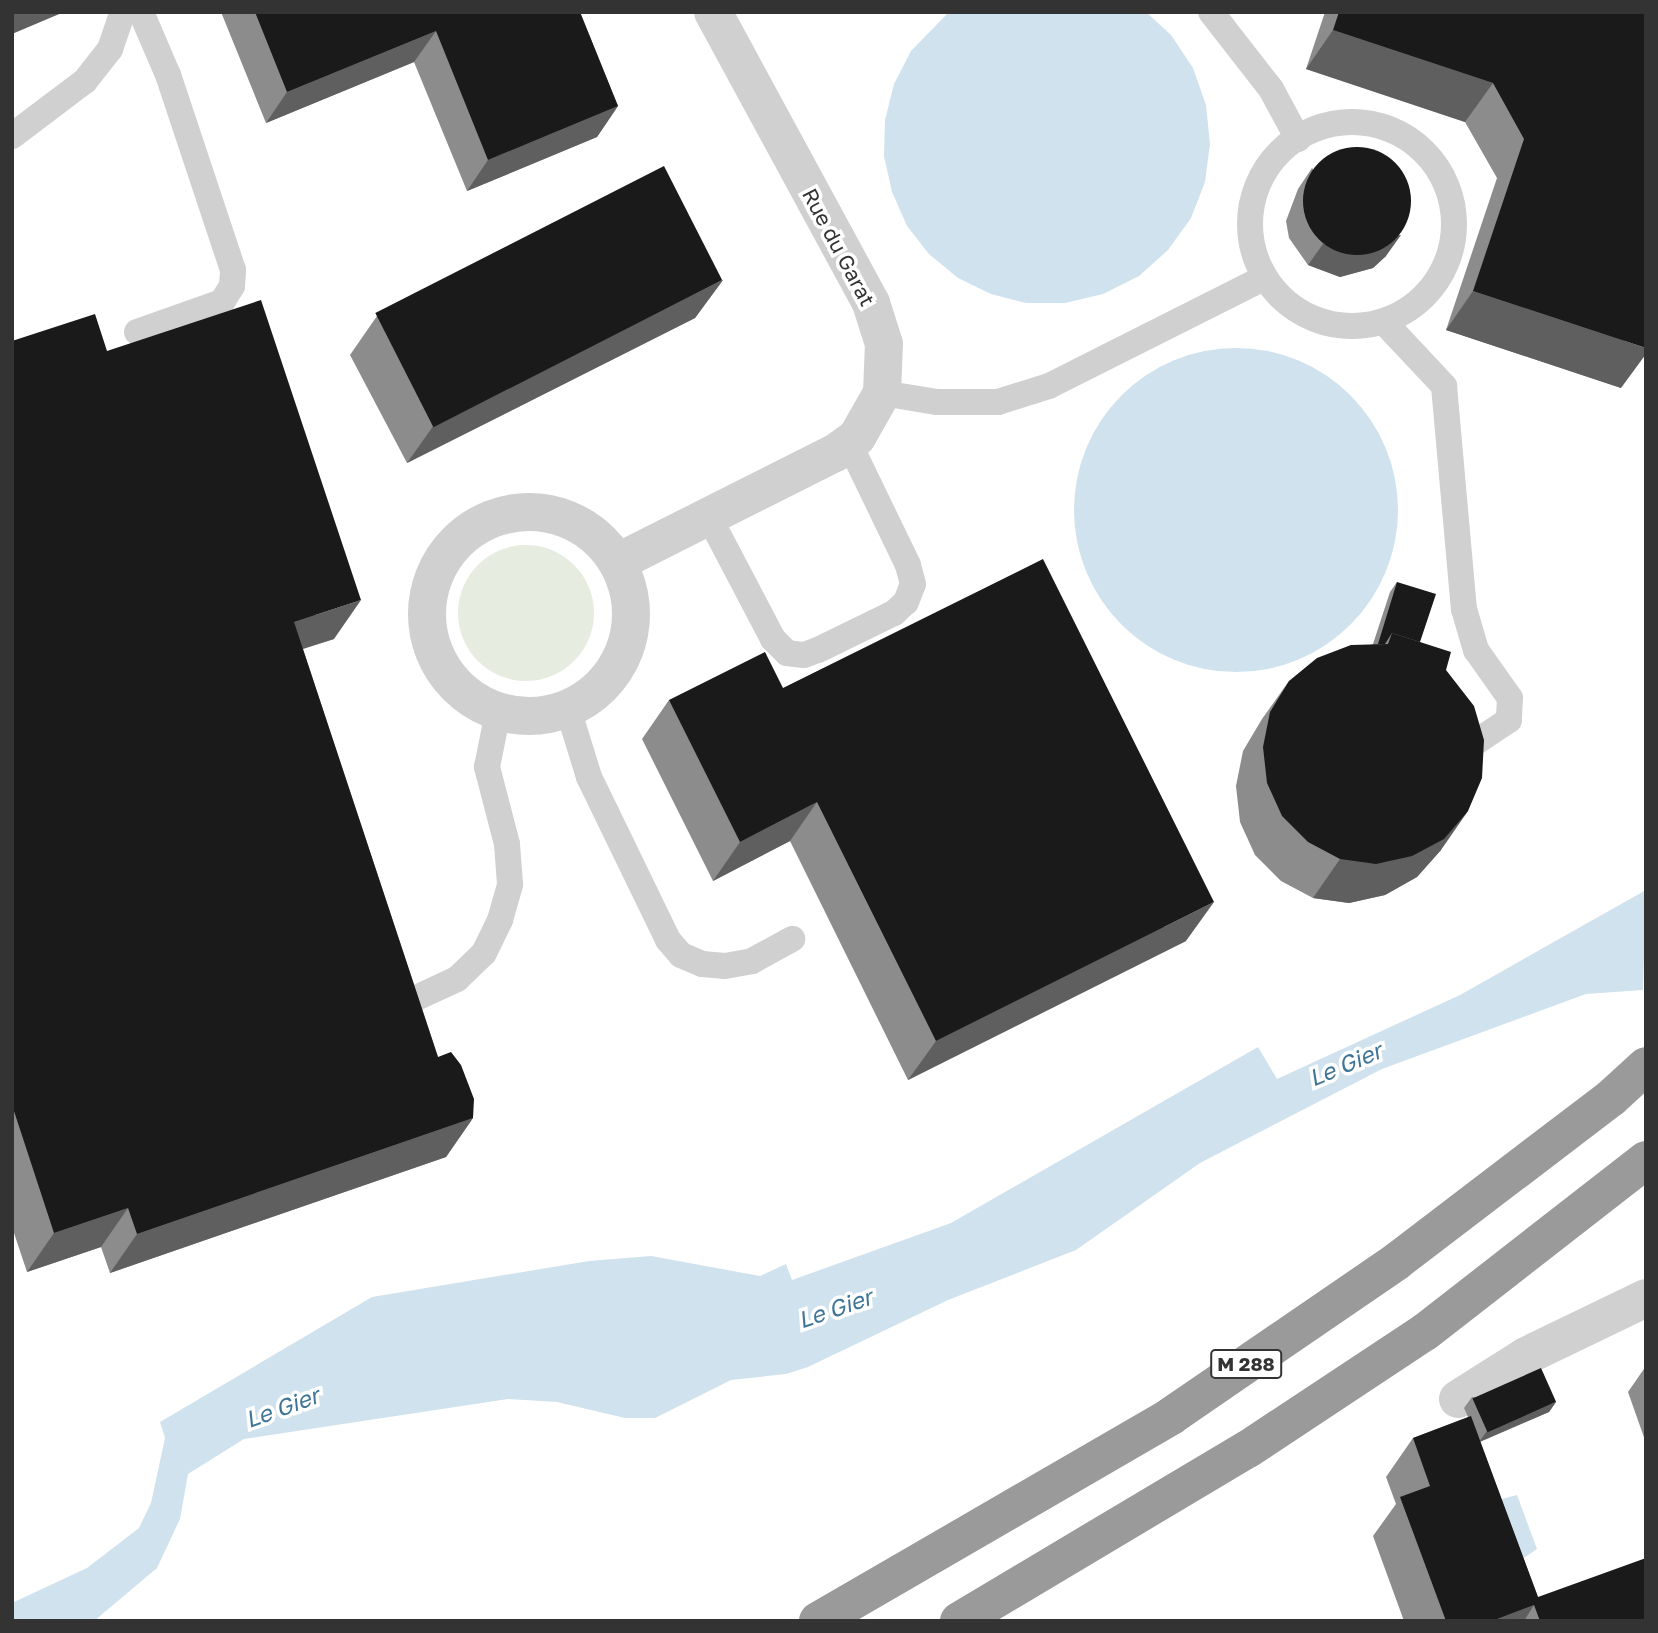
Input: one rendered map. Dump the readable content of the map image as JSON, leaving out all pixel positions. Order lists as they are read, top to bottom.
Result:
{
  "streets": {
    "highway": ["M 288"],
    "street": ["Rue du Garat"]
  },
  "water": ["Le Gier"]
}
